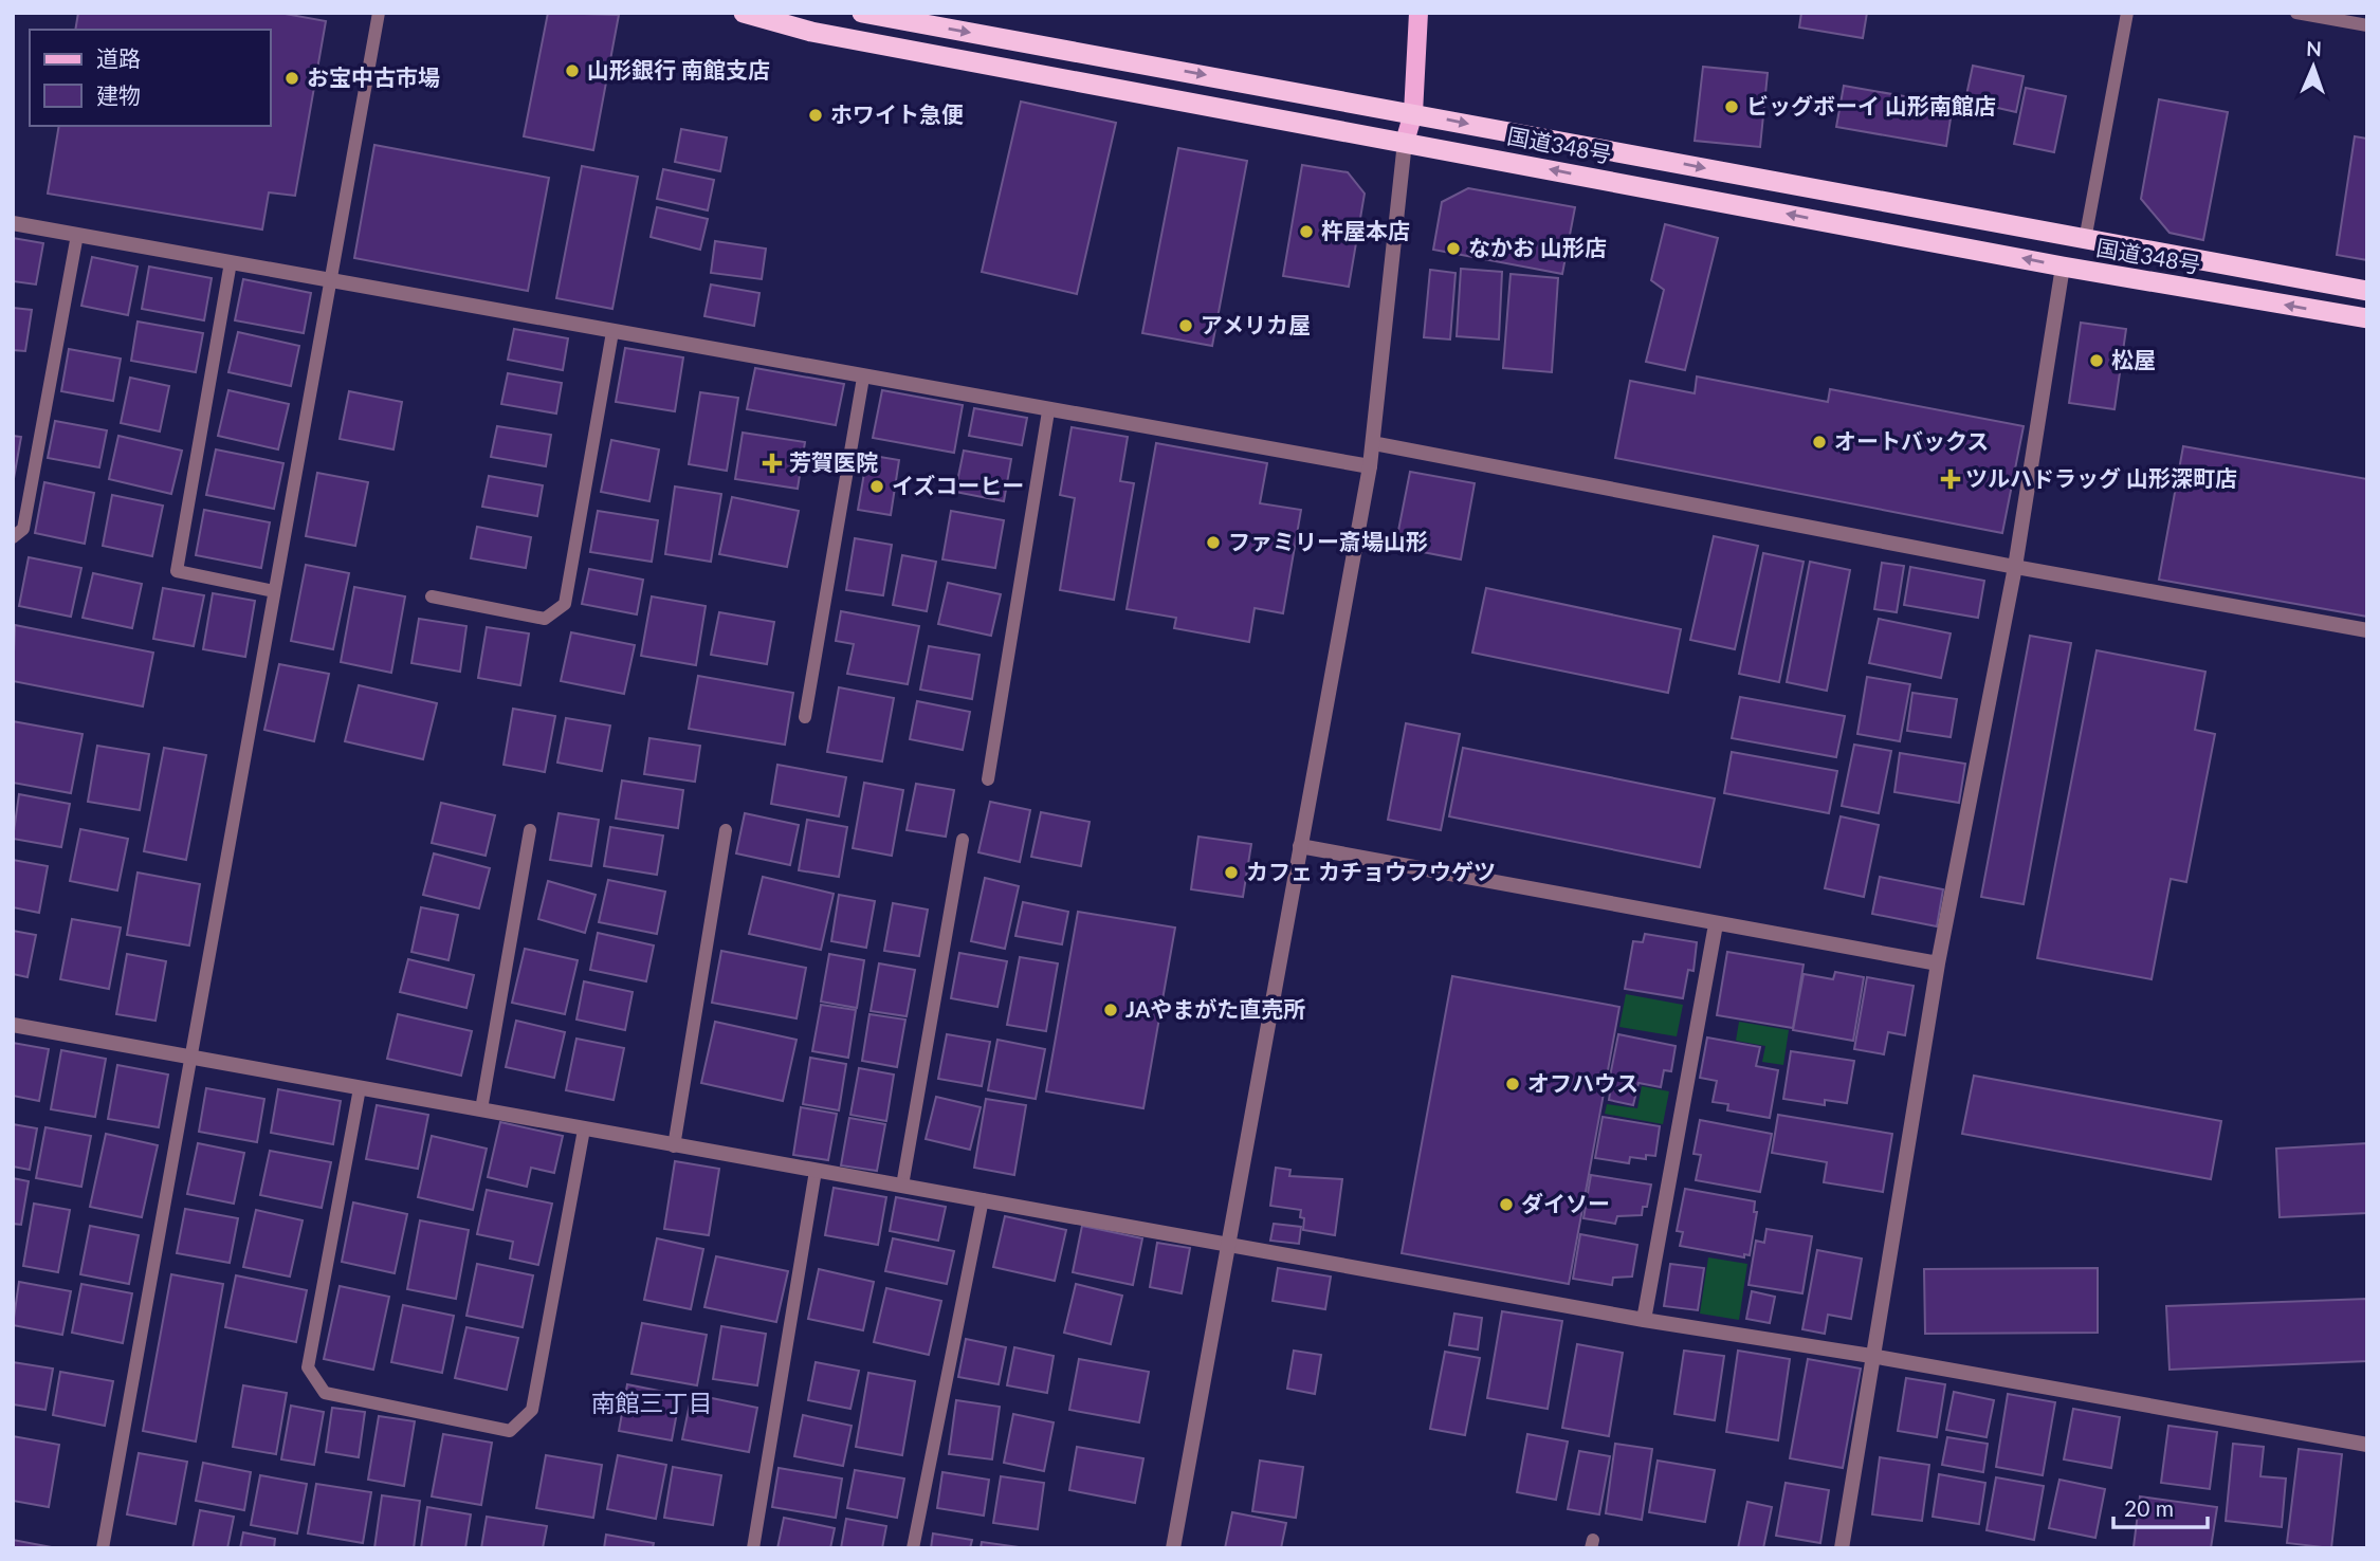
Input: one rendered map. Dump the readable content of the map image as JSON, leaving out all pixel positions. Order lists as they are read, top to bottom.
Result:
{
  "streets": {
    "highway": ["国道348号"]
  },
  "districts": ["南館三丁目"],
  "places": {
    "other": [
      "山形銀行 南館支店",
      "お宝中古市場",
      "ビッグボーイ 山形南館店",
      "ホワイト急便",
      "杵屋本店",
      "なかお 山形店",
      "アメリカ屋",
      "松屋",
      "オートバックス",
      "イズコーヒー",
      "ファミリー斎場山形",
      "カフェ カチョウフウゲツ",
      "JAやまがた直売所",
      "オフハウス",
      "ダイソー"
    ],
    "health": ["芳賀医院", "ツルハドラッグ 山形深町店"]
  },
  "legend": ["道路", "建物"],
  "scale_bar": "20 m",
  "north": "top"
}
